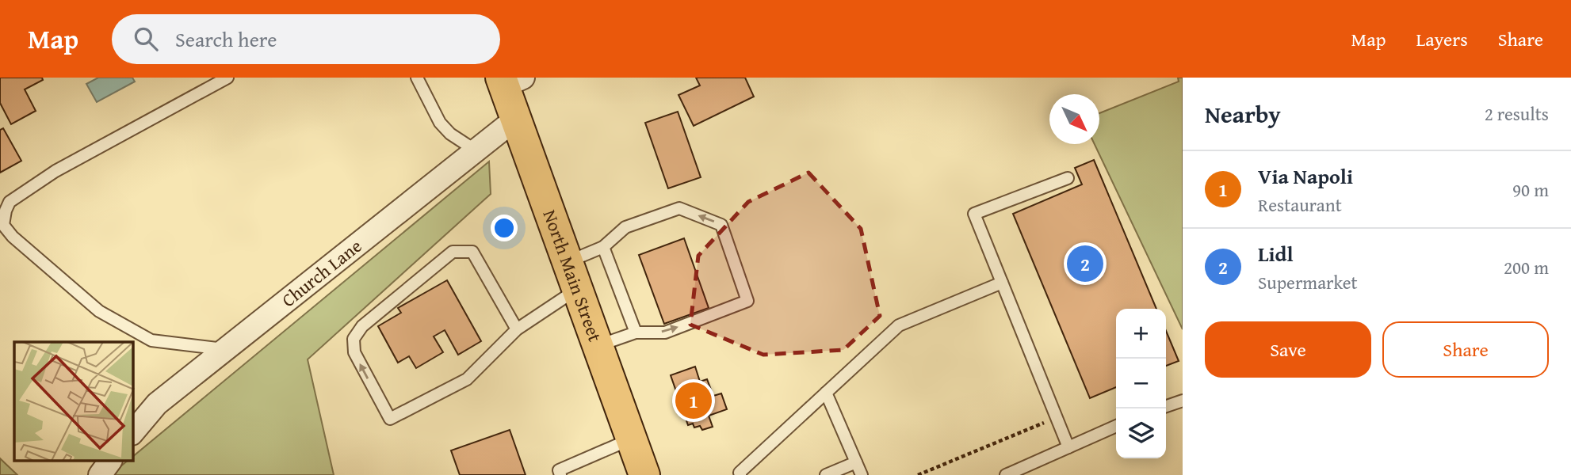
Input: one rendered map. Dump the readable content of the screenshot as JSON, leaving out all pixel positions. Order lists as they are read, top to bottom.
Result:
{
  "streets": {
    "highway": ["North Main Street"],
    "street": ["Church Lane"]
  },
  "crossings": [
    ["Church Lane", "North Main Street"]
  ],
  "north": "bottom right",
  "page": {
    "header": "Map",
    "search": "Search here",
    "nav": ["Map", "Layers", "Share"],
    "heading": ["Nearby", "2 results"],
    "list": [
      {
        "mark": "1",
        "name": "Via Napoli",
        "note": "Restaurant",
        "value": "90 m"
      },
      {
        "mark": "2",
        "name": "Lidl",
        "note": "Supermarket",
        "value": "200 m"
      }
    ],
    "pins": ["2", "1"],
    "buttons": ["Save", "Share"],
    "map_buttons": ["+", "−"]
  }
}
